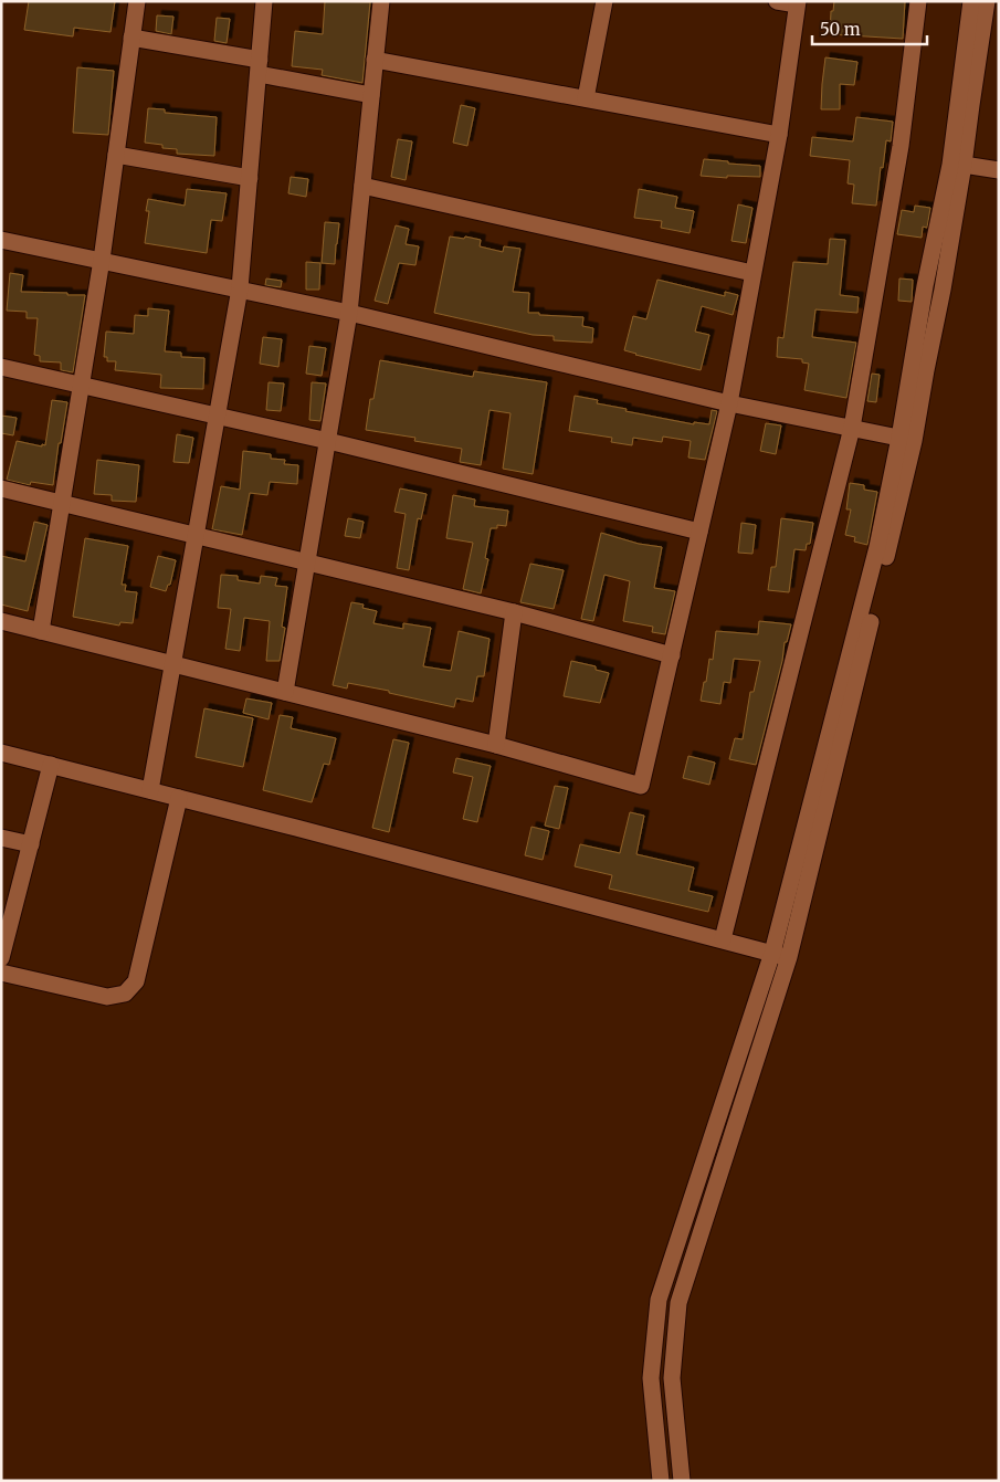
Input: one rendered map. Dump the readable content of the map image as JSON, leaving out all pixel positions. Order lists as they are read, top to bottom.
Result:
{
  "scale_bar": "50 m"
}
